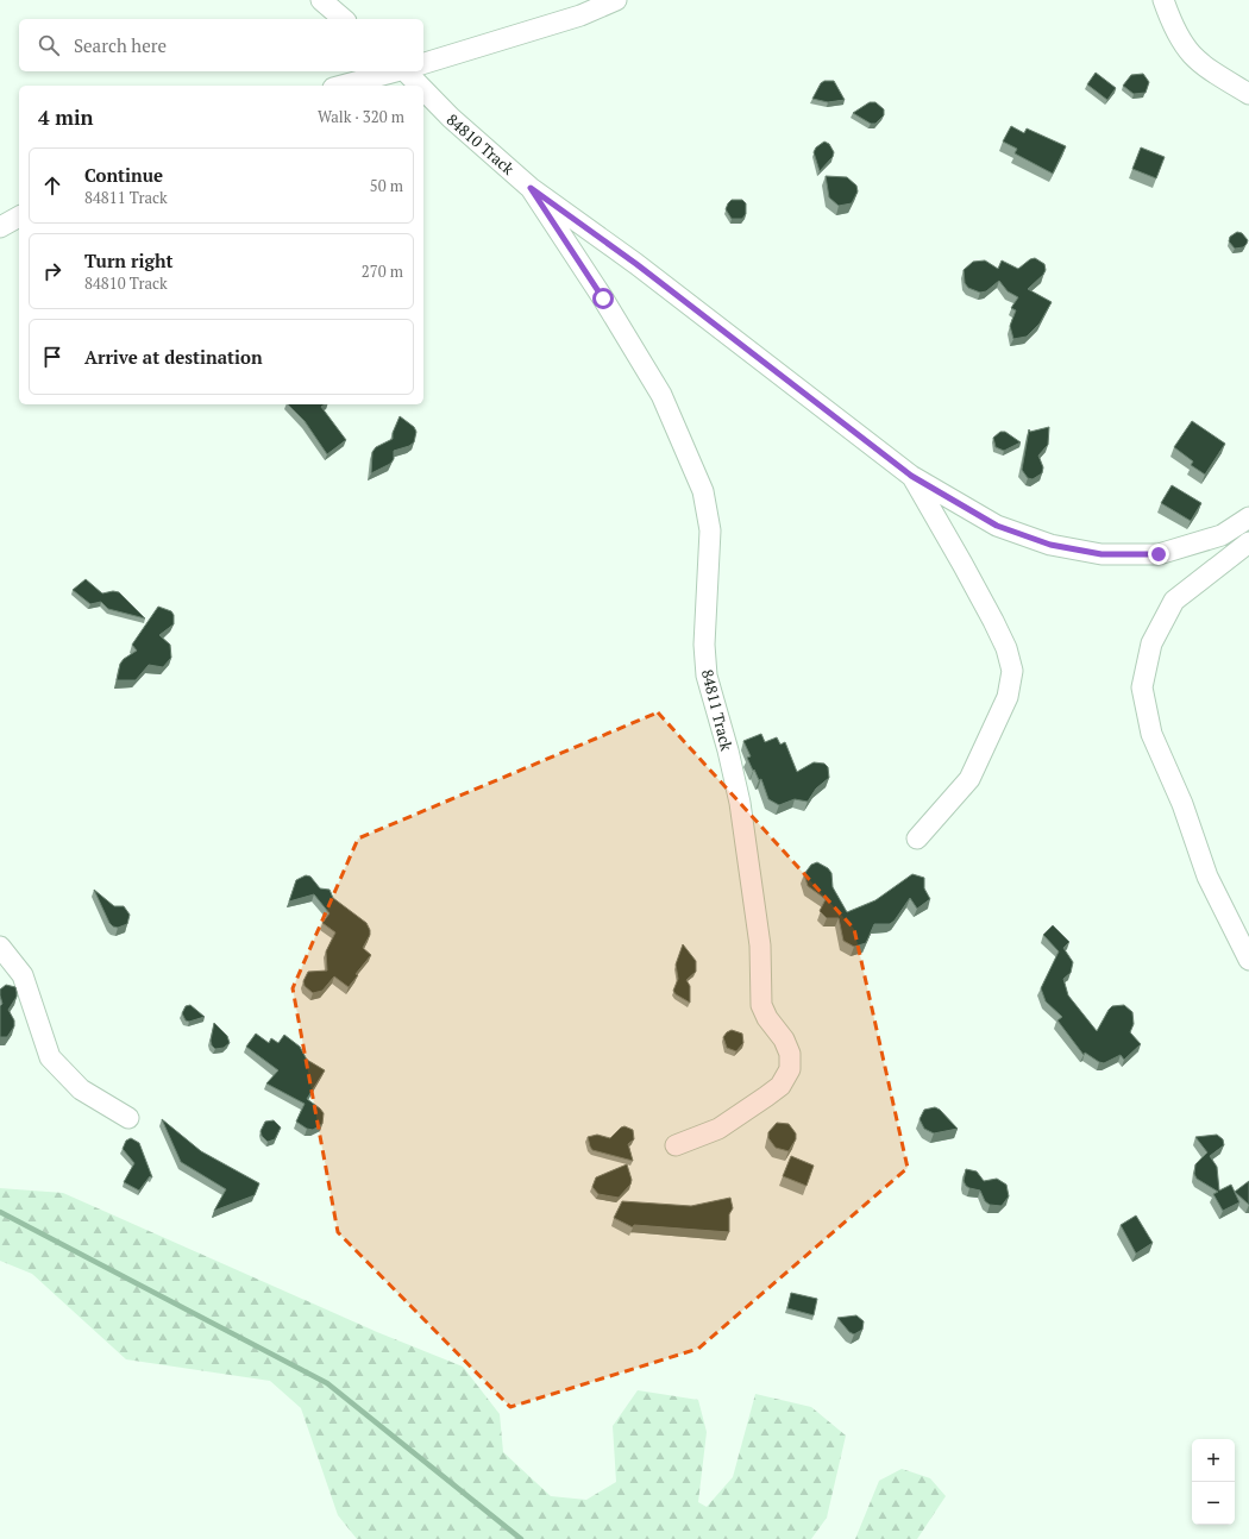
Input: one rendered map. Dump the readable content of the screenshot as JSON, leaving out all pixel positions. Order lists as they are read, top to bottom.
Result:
{
  "streets": {
    "street": ["84810 Track", "84811 Track"]
  },
  "crossings": [
    ["84810 Track", "84811 Track"]
  ],
  "page": {
    "search": "Search here",
    "heading": ["4 min", "Walk · 320 m"],
    "list": [
      ["Continue", "84811 Track", "50 m"],
      ["Turn right", "84810 Track", "270 m"],
      "Arrive at destination"
    ],
    "map_buttons": ["+", "−"]
  }
}
